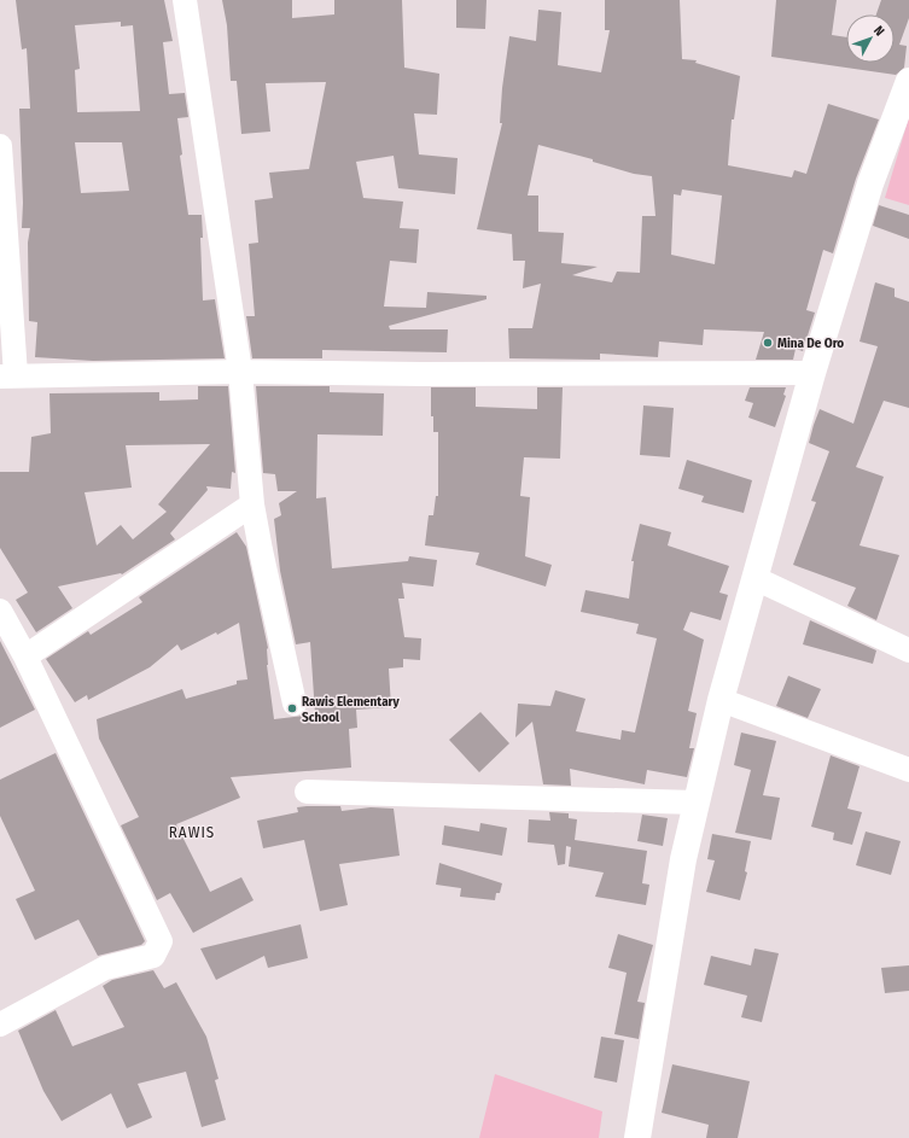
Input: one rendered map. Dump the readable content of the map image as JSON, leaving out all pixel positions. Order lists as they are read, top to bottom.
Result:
{
  "districts": ["RAWIS"],
  "places": ["Mina De Oro", "Rawis Elementary School"],
  "north": "top right"
}
